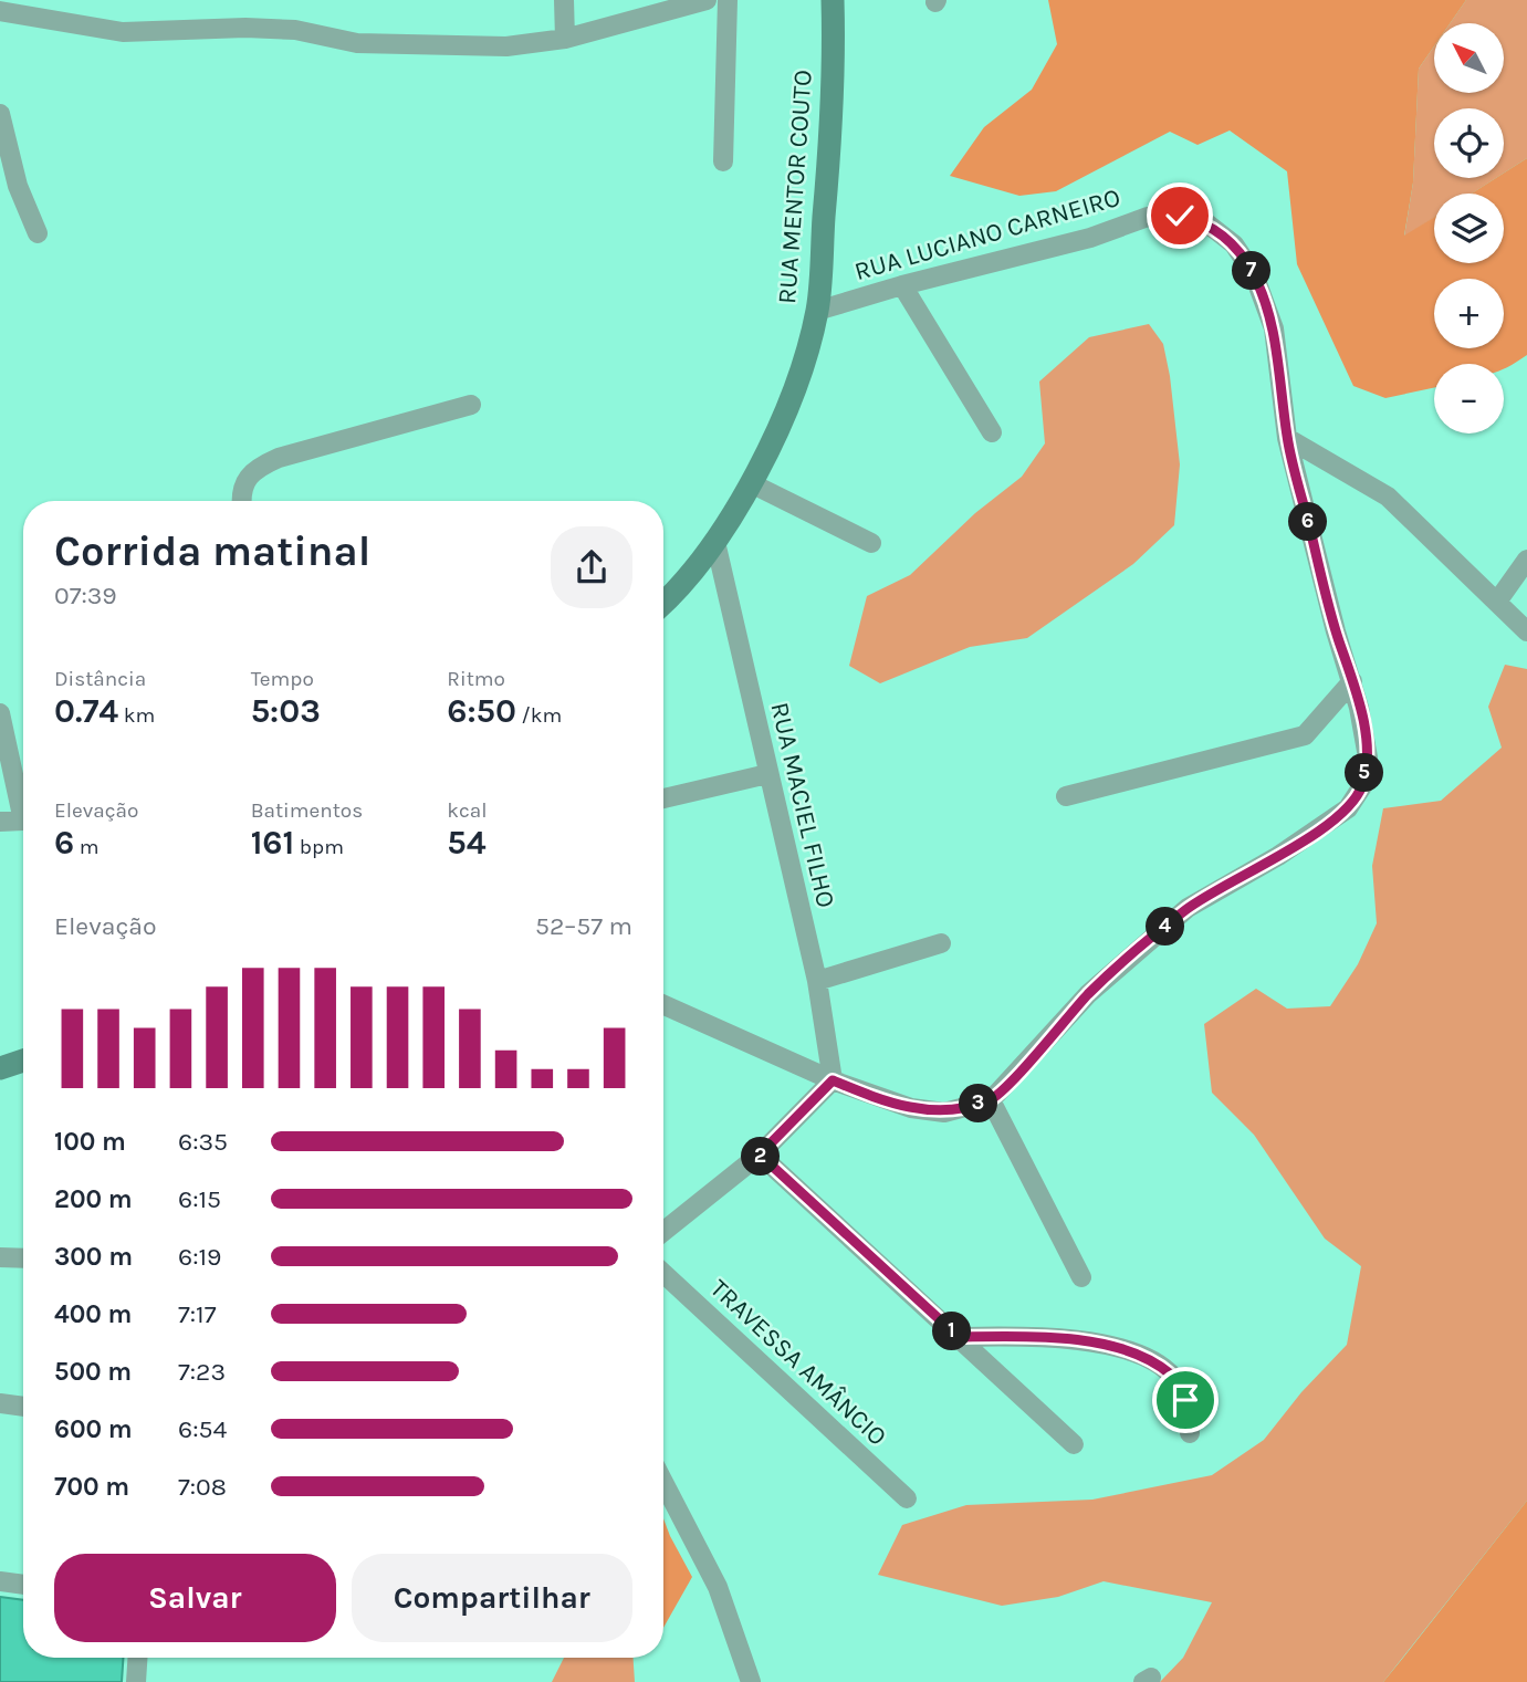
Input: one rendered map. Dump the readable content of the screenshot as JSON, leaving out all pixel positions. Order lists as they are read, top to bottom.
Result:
{
  "streets": {
    "street": [
      "RUA MENTOR COUTO",
      "RUA LUCIANO CARNEIRO",
      "RUA MACIEL FILHO",
      "TRAVESSA AMÂNCIO"
    ]
  },
  "crossings": [
    ["RUA MENTOR COUTO", "RUA LUCIANO CARNEIRO"],
    ["RUA MENTOR COUTO", "RUA MACIEL FILHO"]
  ],
  "north": "top left",
  "page": {
    "map_buttons": ["+", "−"],
    "pins": [
      "7",
      "6",
      "5",
      "4",
      "3",
      "2",
      "1"
    ],
    "heading": ["Corrida matinal", "07:39"],
    "stats": [
      ["Distância", "0.74 km"],
      ["Tempo", "5:03"],
      ["Ritmo", "6:50 /km"],
      ["Elevação", "6 m"],
      ["Batimentos", "161 bpm"],
      ["kcal", "54"]
    ],
    "chart": ["Elevação", "52–57 m"],
    "list": [
      {
        "name": "100 m",
        "note": "6:35"
      },
      {
        "name": "200 m",
        "note": "6:15"
      },
      {
        "name": "300 m",
        "note": "6:19"
      },
      {
        "name": "400 m",
        "note": "7:17"
      },
      {
        "name": "500 m",
        "note": "7:23"
      },
      {
        "name": "600 m",
        "note": "6:54"
      },
      {
        "name": "700 m",
        "note": "7:08"
      }
    ],
    "buttons": ["Salvar", "Compartilhar"]
  }
}
